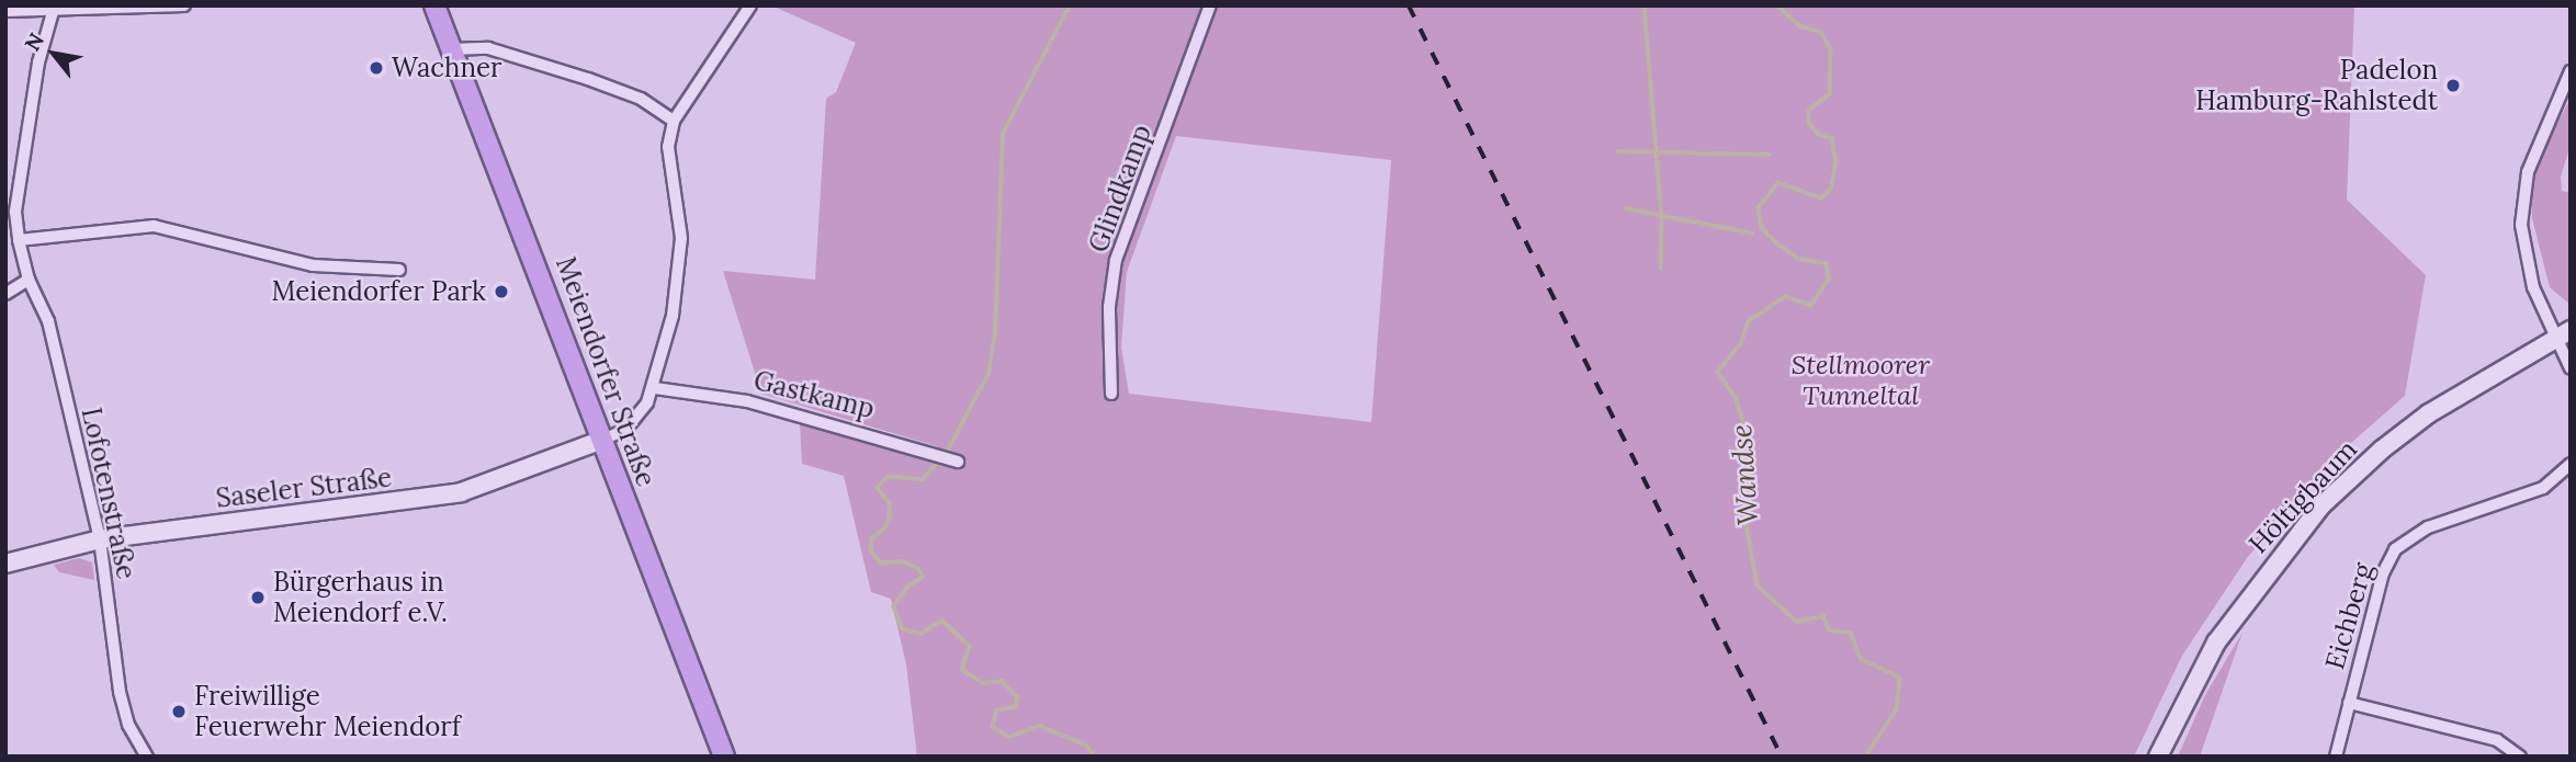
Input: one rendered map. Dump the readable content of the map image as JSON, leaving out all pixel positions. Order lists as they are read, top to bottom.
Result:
{
  "streets": {
    "main road": ["Meiendorfer Straße"],
    "street": [
      "Glindkamp",
      "Gastkamp",
      "Saseler Straße",
      "Lofotenstraße",
      "Höltigbaum",
      "Eichberg"
    ]
  },
  "crossings": [
    ["Meiendorfer Straße", "Saseler Straße"],
    ["Saseler Straße", "Lofotenstraße"]
  ],
  "water": ["Wandse"],
  "parks": ["Stellmoorer Tunneltal"],
  "places": [
    "Wachner",
    "Padelon Hamburg-Rahlstedt",
    "Meiendorfer Park",
    "Bürgerhaus in Meiendorf e.V.",
    "Freiwillige Feuerwehr Meiendorf"
  ],
  "north": "top left"
}
